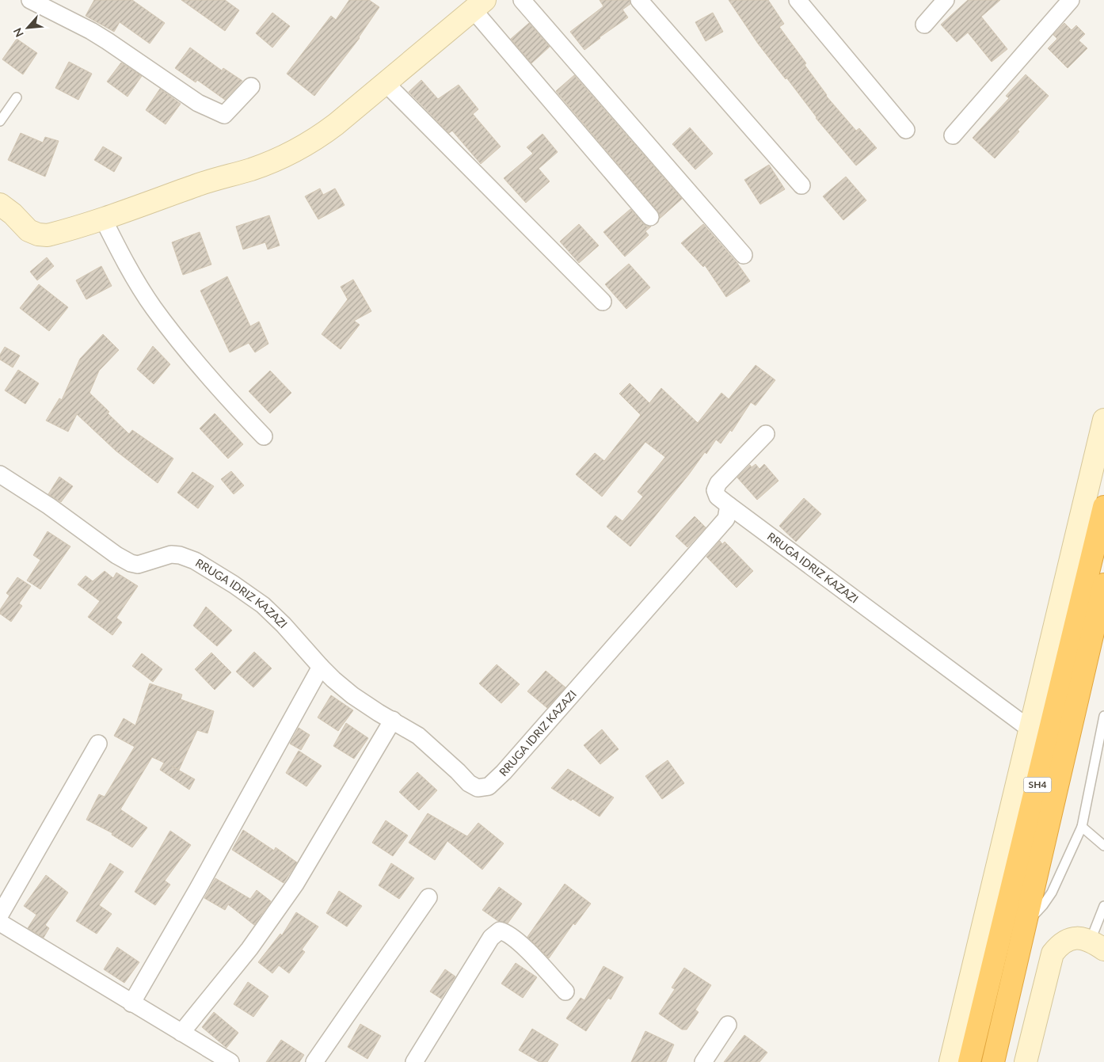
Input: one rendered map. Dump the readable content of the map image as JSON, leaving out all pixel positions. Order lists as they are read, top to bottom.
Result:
{
  "streets": {
    "highway": ["SH4"],
    "street": ["RRUGA IDRIZ KAZAZI"]
  },
  "north": "bottom left"
}
